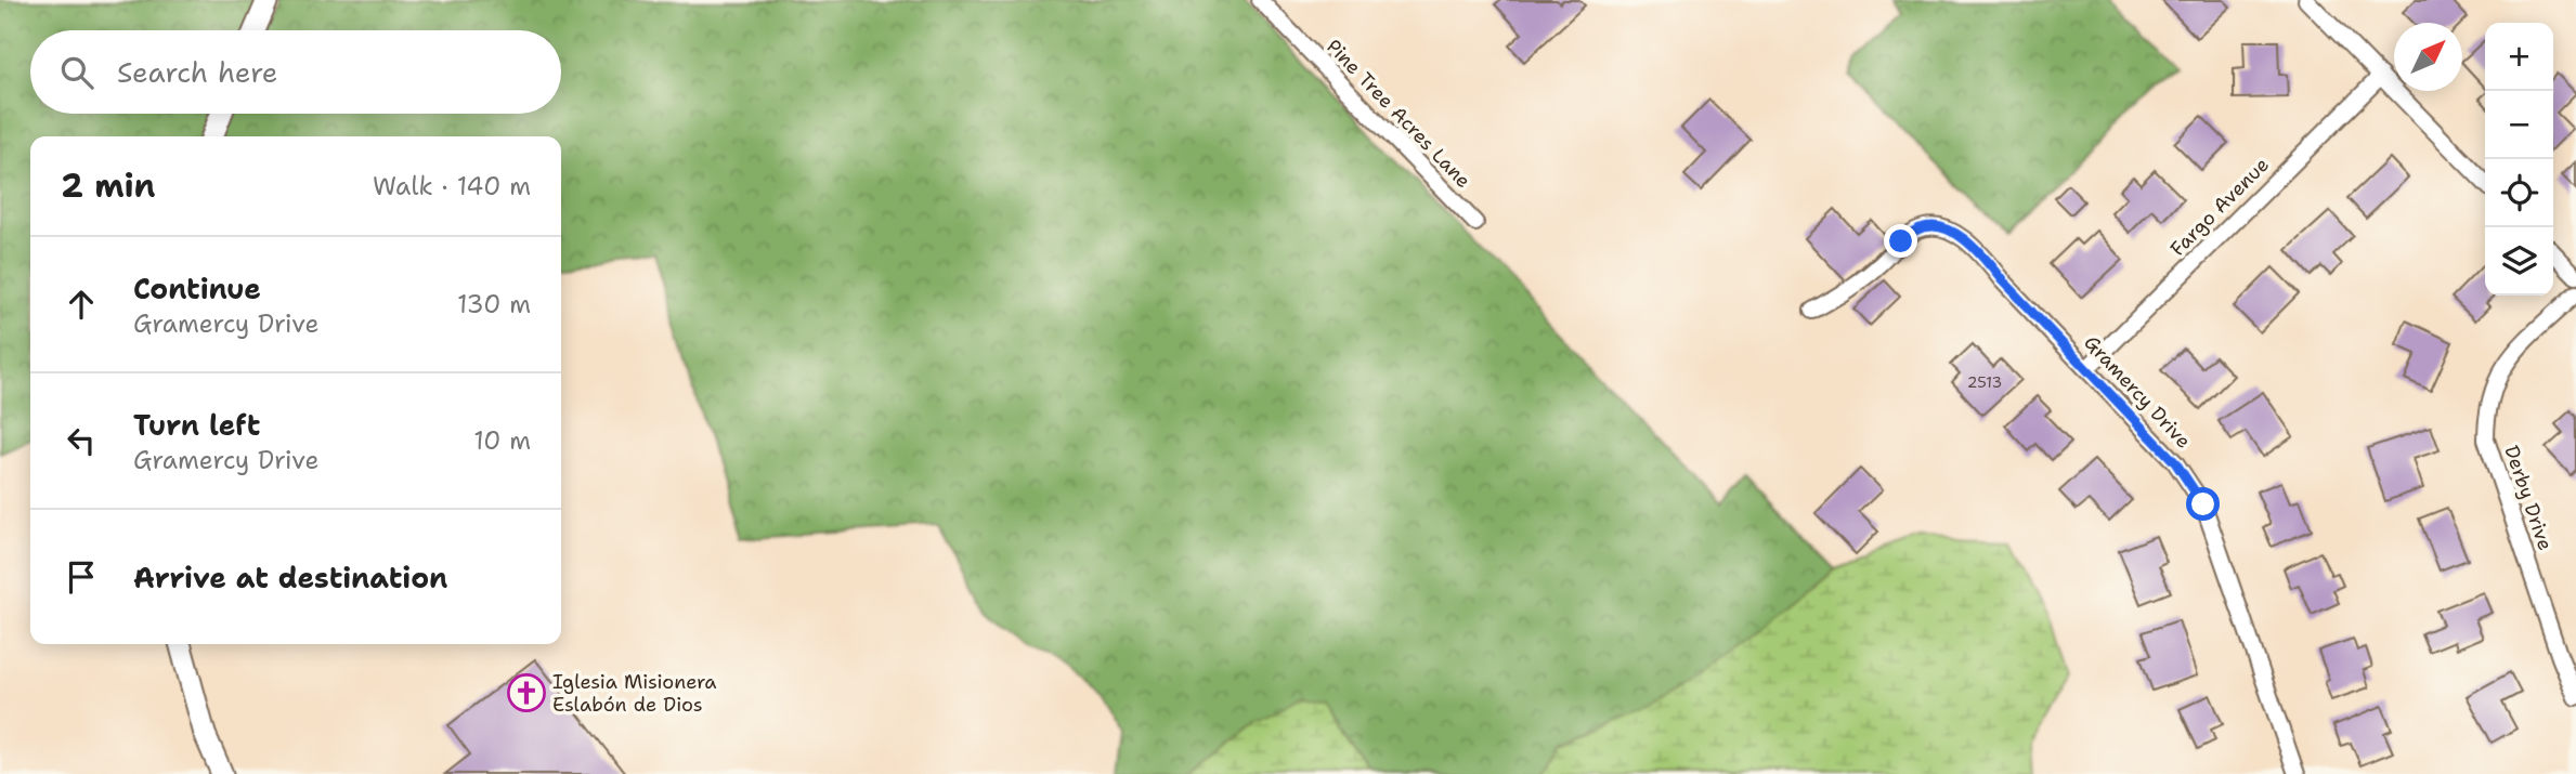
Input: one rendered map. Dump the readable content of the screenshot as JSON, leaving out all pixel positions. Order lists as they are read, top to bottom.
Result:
{
  "streets": {
    "street": [
      "Pine Tree Acres Lane",
      "Fargo Avenue",
      "Gramercy Drive",
      "Derby Drive"
    ]
  },
  "crossings": [
    ["Fargo Avenue", "Gramercy Drive"]
  ],
  "places": {
    "church": ["Iglesia Misionera Eslabón de Dios"]
  },
  "house_numbers": ["2513"],
  "north": "top right",
  "page": {
    "map_buttons": ["+", "−"],
    "search": "Search here",
    "heading": ["2 min", "Walk · 140 m"],
    "list": [
      ["Continue", "Gramercy Drive", "130 m"],
      ["Turn left", "Gramercy Drive", "10 m"],
      "Arrive at destination"
    ]
  }
}
